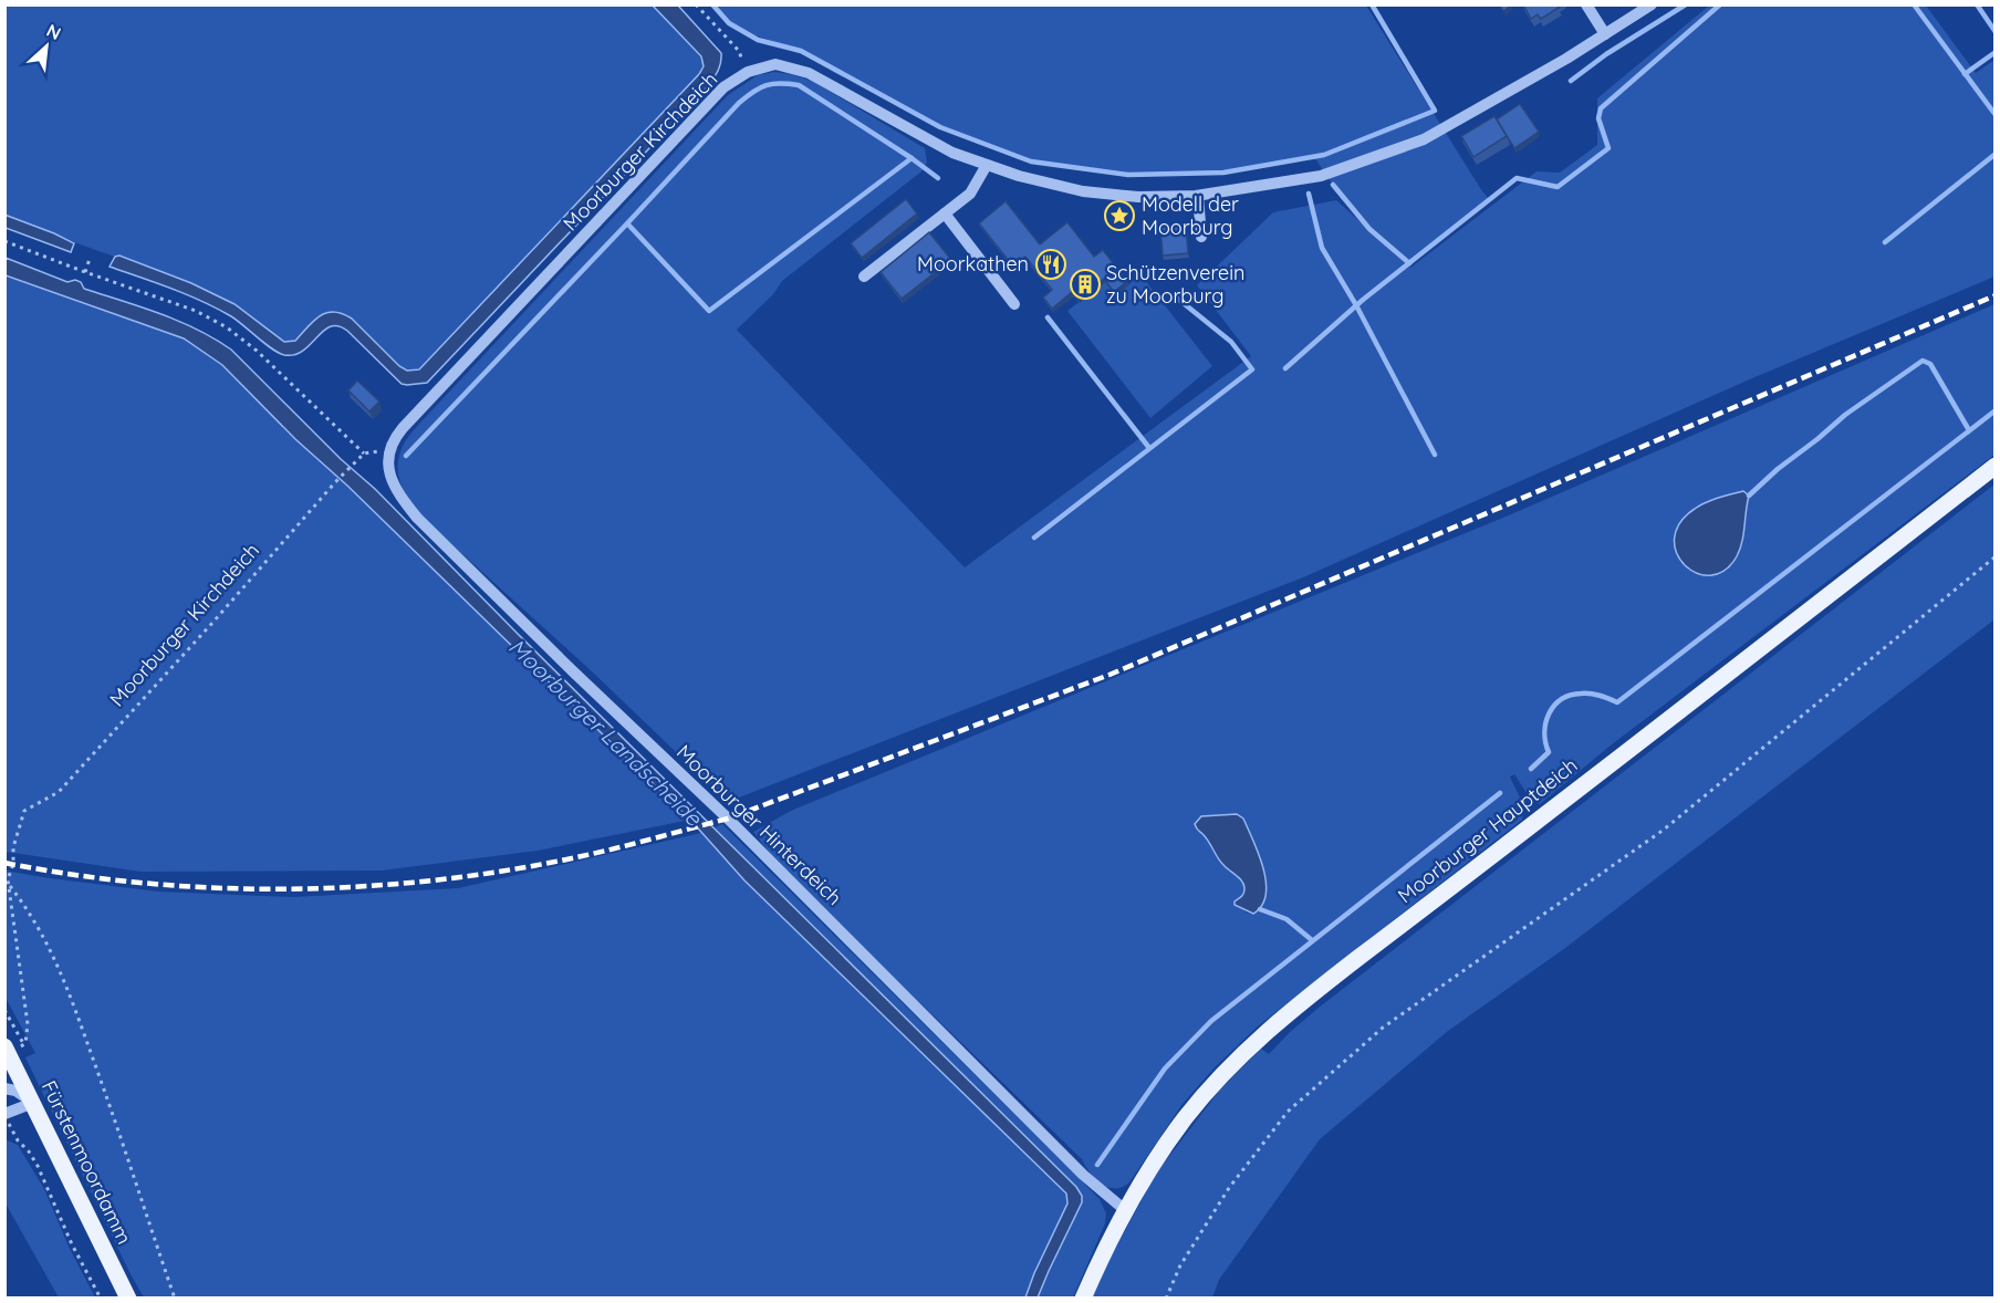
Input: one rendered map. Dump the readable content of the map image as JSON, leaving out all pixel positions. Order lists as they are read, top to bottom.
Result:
{
  "streets": {
    "main road": ["Moorburger Hauptdeich", "Fürstenmoordamm"],
    "street": ["Moorburger Kirchdeich", "Moorburger Hinterdeich"]
  },
  "crossings": [
    ["Moorburger Kirchdeich", "Moorburger Hinterdeich"],
    ["Moorburger Hinterdeich", "Moorburger Hauptdeich"]
  ],
  "water": ["Moorburger Landscheide"],
  "places": {
    "place": ["Modell der Moorburg"],
    "restaurant": ["Moorkathen"],
    "building": ["Schützenverein zu Moorburg"]
  },
  "north": "top right"
}
